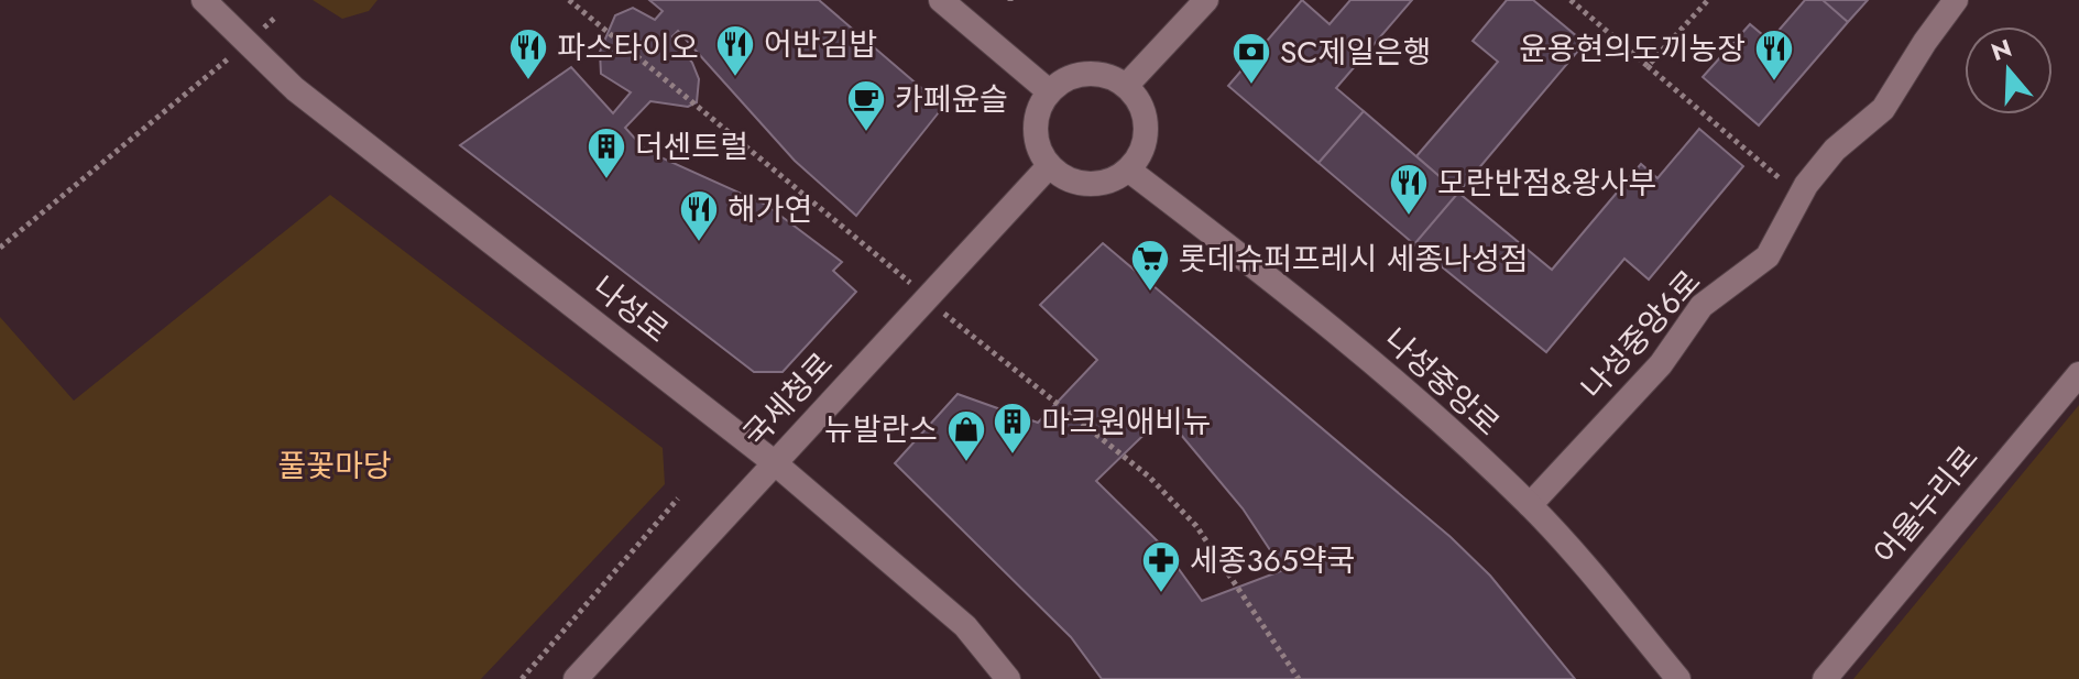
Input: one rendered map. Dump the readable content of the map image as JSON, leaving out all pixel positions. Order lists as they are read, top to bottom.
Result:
{
  "streets": {
    "street": [
      "나성로",
      "나성중앙6로",
      "나성중앙로",
      "국세청로",
      "어울누리로"
    ]
  },
  "crossings": [
    ["나성로", "국세청로"],
    ["나성중앙6로", "나성중앙로"],
    ["나성중앙로", "국세청로"]
  ],
  "parks": ["풀꽃마당"],
  "places": {
    "restaurant": [
      "어반김밥",
      "파스타이오",
      "윤용현의도끼농장",
      "모란반점&왕사부",
      "해가연"
    ],
    "bank": ["SC제일은행"],
    "cafe": ["카페윤슬"],
    "building": ["더센트럴", "마크원애비뉴"],
    "supermarket": ["롯데슈퍼프레시 세종나성점"],
    "shop": ["뉴발란스"],
    "pharmacy": ["세종365약국"]
  },
  "north": "top"
}
